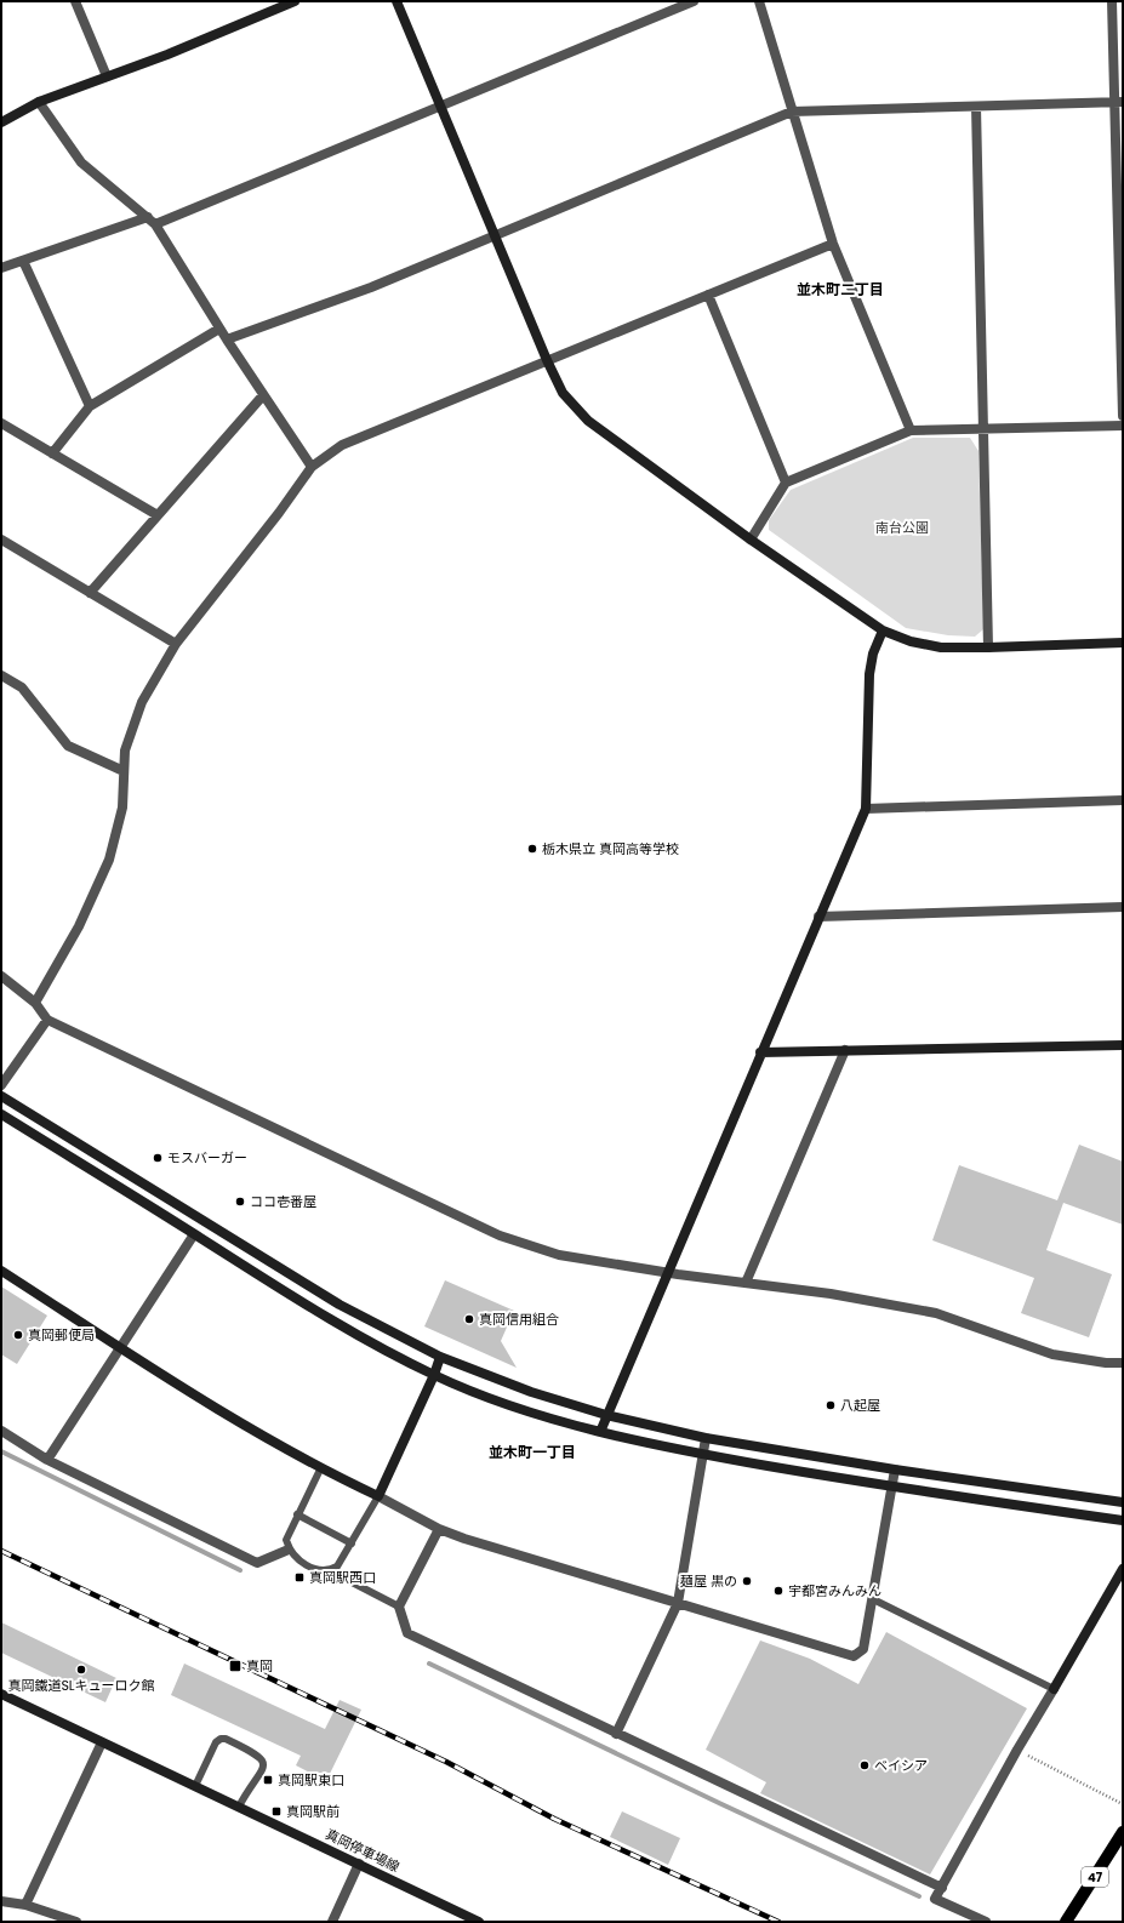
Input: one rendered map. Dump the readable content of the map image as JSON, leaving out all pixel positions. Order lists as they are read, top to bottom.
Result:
{
  "streets": {
    "main road": ["47"],
    "street": ["真岡停車場線"]
  },
  "districts": ["並木町二丁目", "並木町一丁目"],
  "parks": ["南台公園"],
  "places": {
    "other": [
      "栃木県立 真岡高等学校",
      "モスバーガー",
      "ココ壱番屋",
      "真岡信用組合",
      "真岡郵便局",
      "八起屋",
      "麺屋 黒の",
      "宇都宮みんみん",
      "真岡鐵道SLキューロク館",
      "ベイシア"
    ],
    "transit": [
      "真岡駅西口",
      "真岡",
      "真岡駅東口",
      "真岡駅前"
    ]
  }
}
